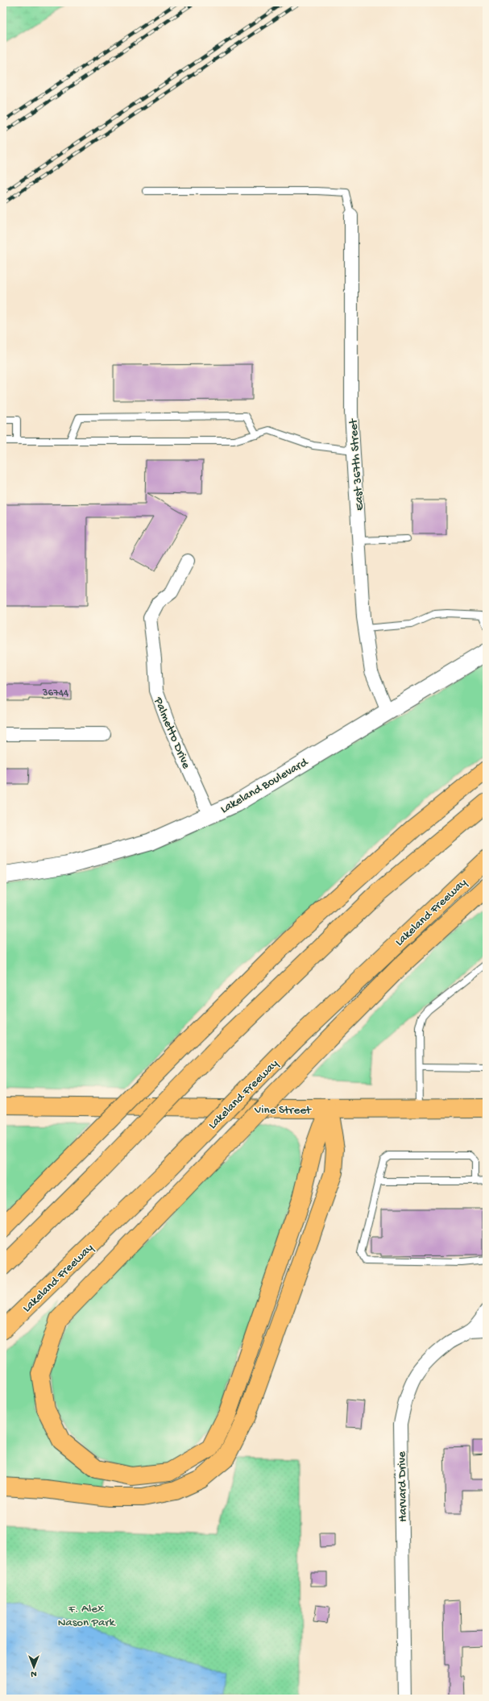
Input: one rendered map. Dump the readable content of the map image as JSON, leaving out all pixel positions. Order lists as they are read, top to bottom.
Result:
{
  "streets": {
    "main road": ["Lakeland Freeway", "Vine Street"],
    "street": [
      "East 367th Street",
      "Palmetto Drive",
      "Lakeland Boulevard",
      "Harvard Drive"
    ]
  },
  "crossings": [
    ["East 367th Street", "Lakeland Boulevard"],
    ["Palmetto Drive", "Lakeland Boulevard"]
  ],
  "parks": ["F. Alex Nason Park"],
  "house_numbers": ["36744"],
  "north": "bottom"
}
